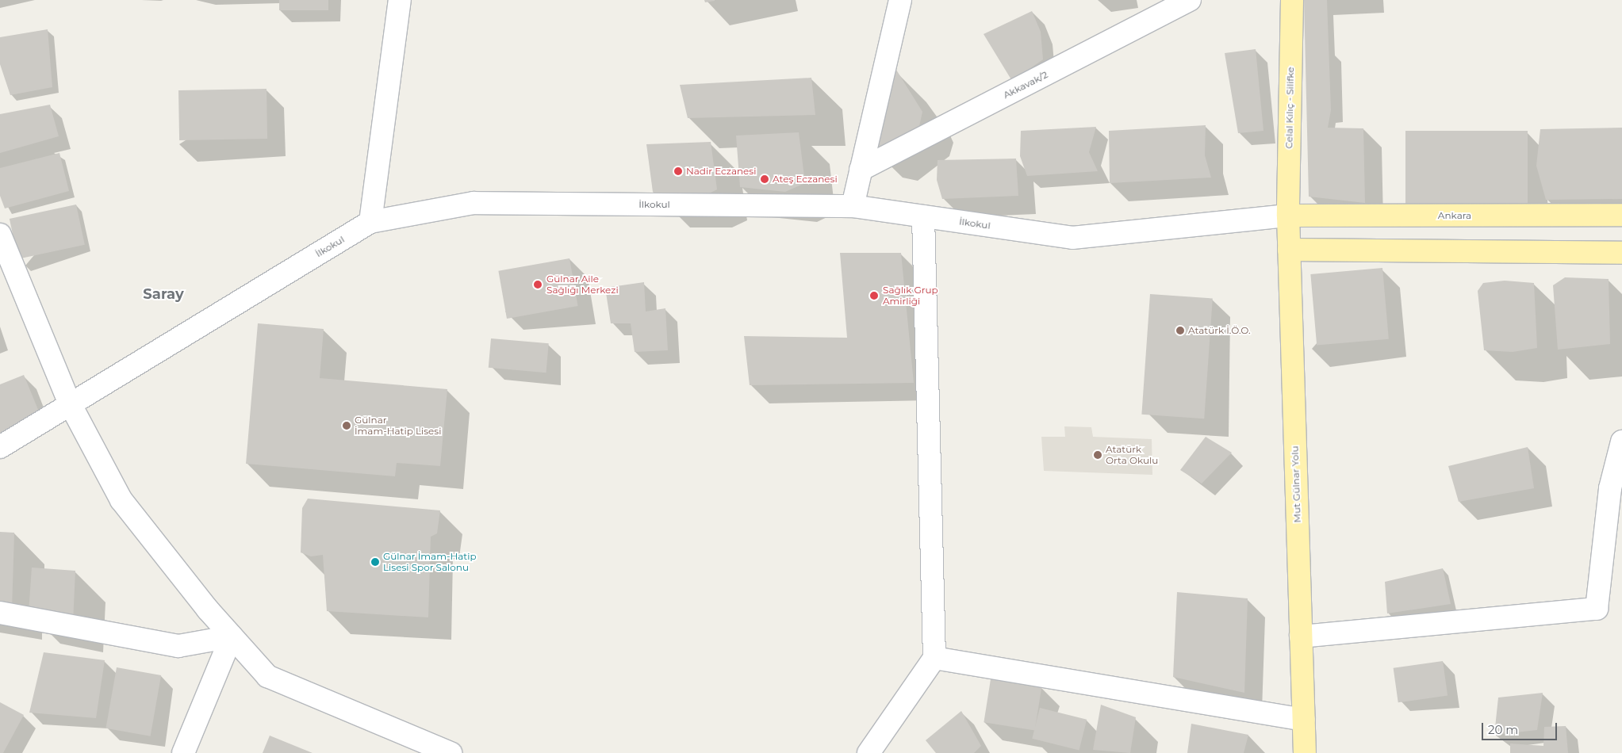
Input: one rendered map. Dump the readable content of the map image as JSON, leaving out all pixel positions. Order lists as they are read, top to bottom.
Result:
{
  "streets": {
    "main road": ["Celal Kılıç - Silifke", "Ankara", "Mut Gülnar Yolu"],
    "street": ["Akkavak/2", "İlkokul"]
  },
  "crossings": [
    ["Celal Kılıç - Silifke", "İlkokul"],
    ["Celal Kılıç - Silifke", "Ankara"],
    ["Celal Kılıç - Silifke", "Mut Gülnar Yolu"],
    ["İlkokul", "Ankara"],
    ["İlkokul", "Mut Gülnar Yolu"],
    ["Ankara", "Mut Gülnar Yolu"]
  ],
  "districts": ["Saray"],
  "places": [
    "Nadir Eczanesi",
    "Ateş Eczanesi",
    "Gülnar Aile Sağlığı Merkezi",
    "Sağlık Grup Amirliği",
    "Atatürk İ.Ö.O.",
    "Gülnar İmam-Hatip Lisesi",
    "Atatürk Orta Okulu",
    "Gülnar İmam-Hatip Lisesi Spor Salonu"
  ],
  "scale_bar": "20 m"
}
